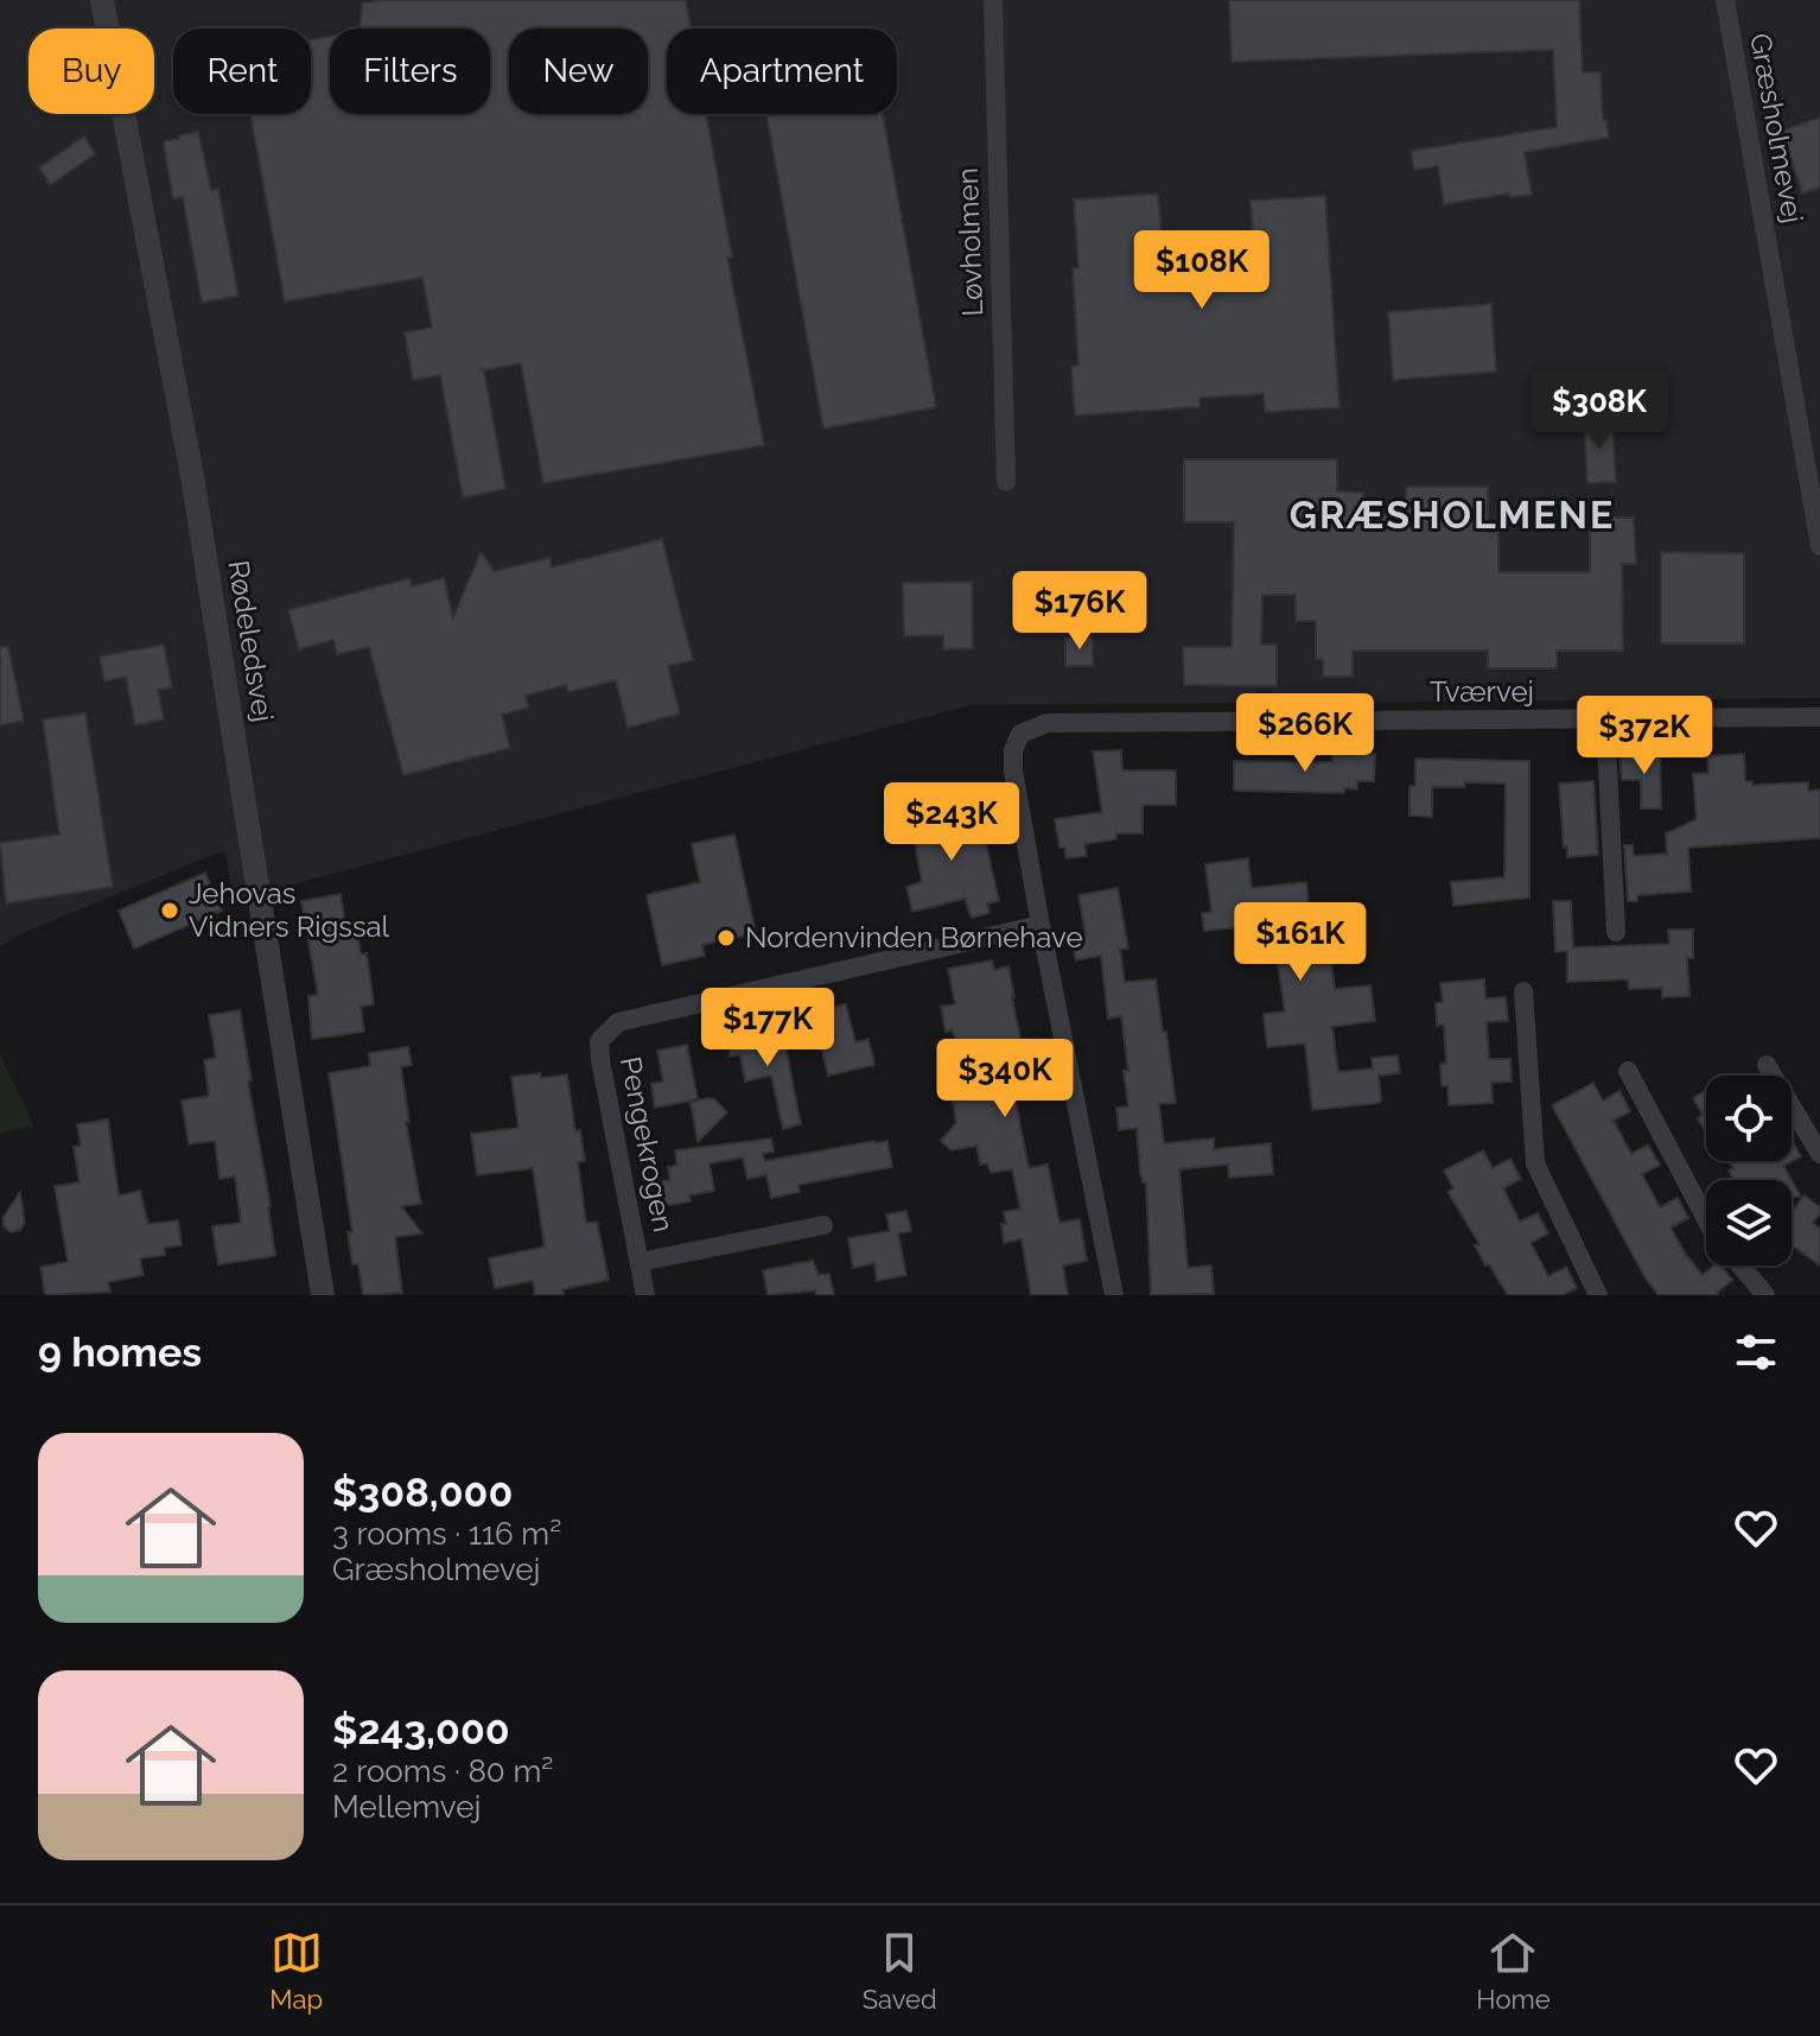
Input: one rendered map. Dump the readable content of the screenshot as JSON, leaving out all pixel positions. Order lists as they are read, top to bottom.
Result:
{
  "streets": {
    "street": [
      "Græsholmevej",
      "Løvholmen",
      "Rødeledsvej",
      "Tværvej",
      "Pengekrogen"
    ]
  },
  "crossings": [
    ["Tværvej", "Pengekrogen"]
  ],
  "districts": ["GRÆSHOLMENE"],
  "places": ["Jehovas Vidners Rigssal", "Nordenvinden Børnehave"],
  "page": {
    "chip": [
      "Buy",
      "Rent",
      "Filters",
      "New",
      "Apartment"
    ],
    "price": [
      "$108K",
      "$308K",
      "$176K",
      "$266K",
      "$372K",
      "$243K",
      "$161K",
      "$177K",
      "$340K"
    ],
    "heading": "9 homes",
    "list": [
      {
        "name": "$308,000",
        "note": "3 rooms · 116 m² · Græsholmevej"
      },
      {
        "name": "$243,000",
        "note": "2 rooms · 80 m² · Mellemvej"
      }
    ],
    "tabs": ["Map", "Saved", "Home"]
  }
}
